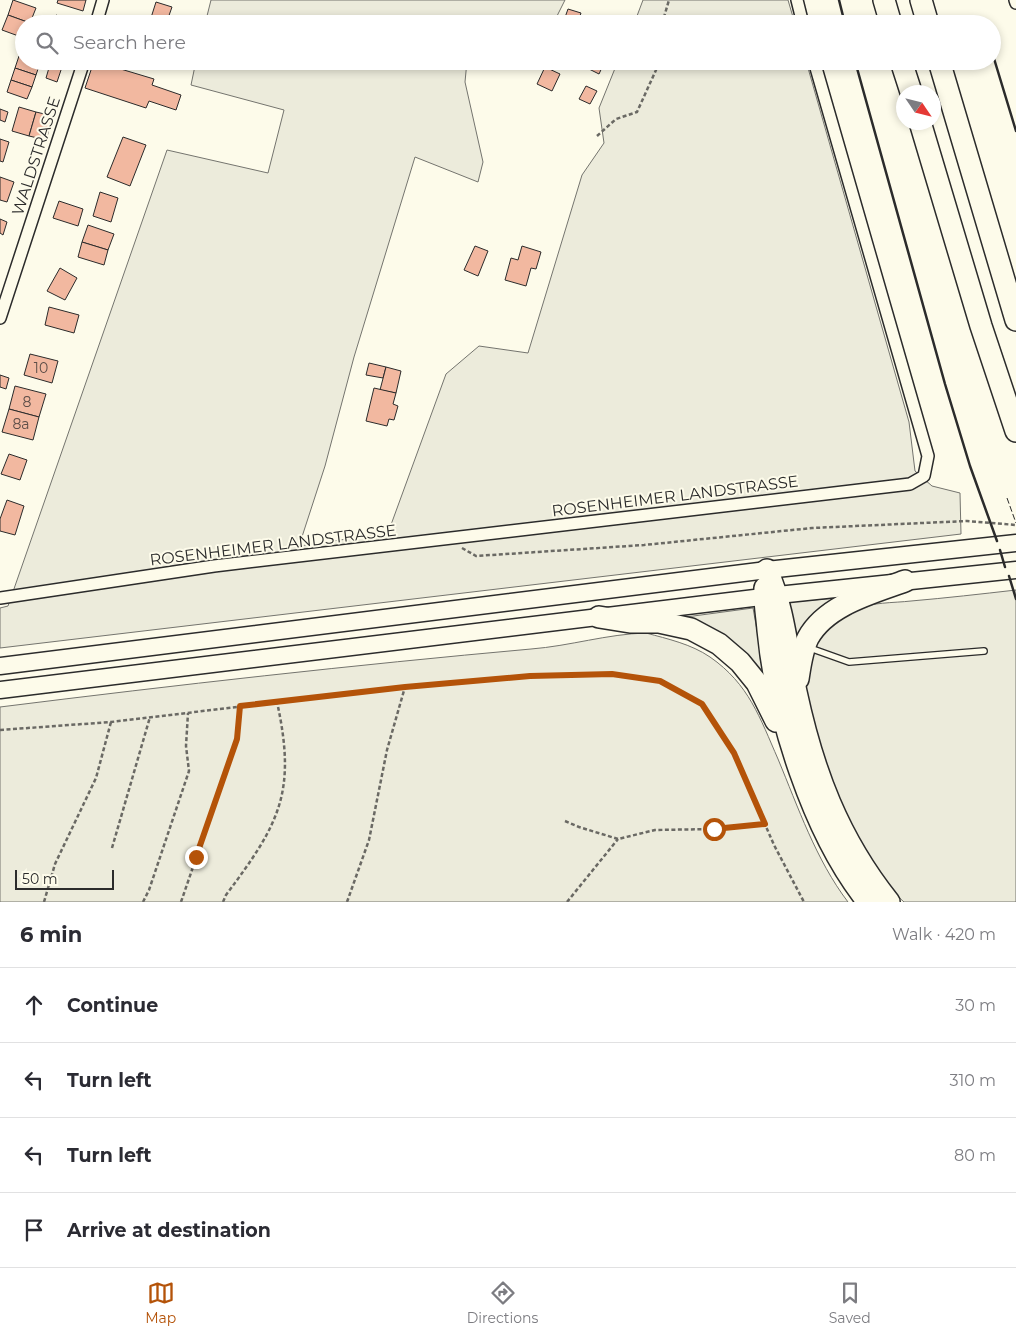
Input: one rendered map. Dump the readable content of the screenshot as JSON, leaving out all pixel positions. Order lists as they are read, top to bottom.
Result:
{
  "streets": {
    "street": ["WALDSTRASSE", "ROSENHEIMER LANDSTRASSE"]
  },
  "house_numbers": ["10", "8", "8a"],
  "scale_bar": "50 m",
  "north": "bottom right",
  "page": {
    "search": "Search here",
    "scale": "50 m",
    "heading": ["6 min", "Walk · 420 m"],
    "list": [
      ["Continue", "30 m"],
      ["Turn left", "310 m"],
      ["Turn left", "80 m"],
      "Arrive at destination"
    ],
    "nav": ["Map", "Directions", "Saved"]
  }
}
